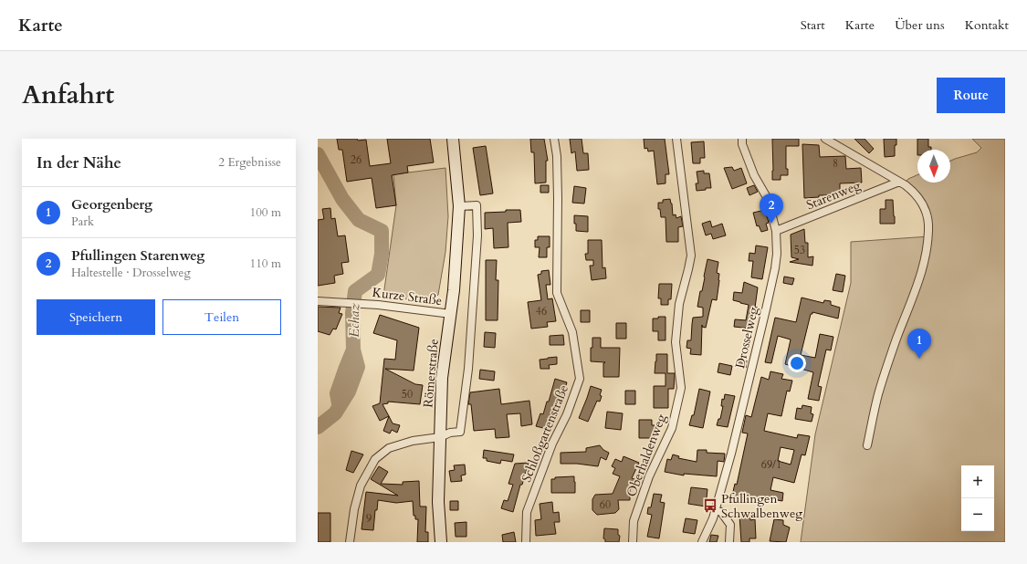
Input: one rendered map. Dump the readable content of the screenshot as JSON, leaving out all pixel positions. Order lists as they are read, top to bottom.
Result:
{
  "streets": {
    "main road": ["Römerstraße"],
    "street": [
      "Starenweg",
      "Kurze Straße",
      "Drosselweg",
      "Schloßgartenstraße",
      "Oberhaldenweg"
    ]
  },
  "crossings": [
    ["Starenweg", "Drosselweg"],
    ["Kurze Straße", "Römerstraße"]
  ],
  "water": ["Echaz"],
  "places": {
    "bus stop": ["Pfullingen Schwalbenweg"]
  },
  "house_numbers": [
    "26",
    "8",
    "53",
    "46",
    "50",
    "69/1",
    "60",
    "9"
  ],
  "north": "bottom",
  "page": {
    "header": "Karte",
    "nav": [
      "Start",
      "Karte",
      "Über uns",
      "Kontakt"
    ],
    "title": "Anfahrt",
    "buttons": [
      "Route",
      ["Speichern", "Teilen"]
    ],
    "heading": ["In der Nähe", "2 Ergebnisse"],
    "list": [
      {
        "mark": "1",
        "name": "Georgenberg",
        "note": "Park",
        "value": "100 m"
      },
      {
        "mark": "2",
        "name": "Pfullingen Starenweg",
        "note": "Haltestelle · Drosselweg",
        "value": "110 m"
      }
    ],
    "pins": ["2", "1"],
    "map_buttons": ["+", "−"]
  }
}
